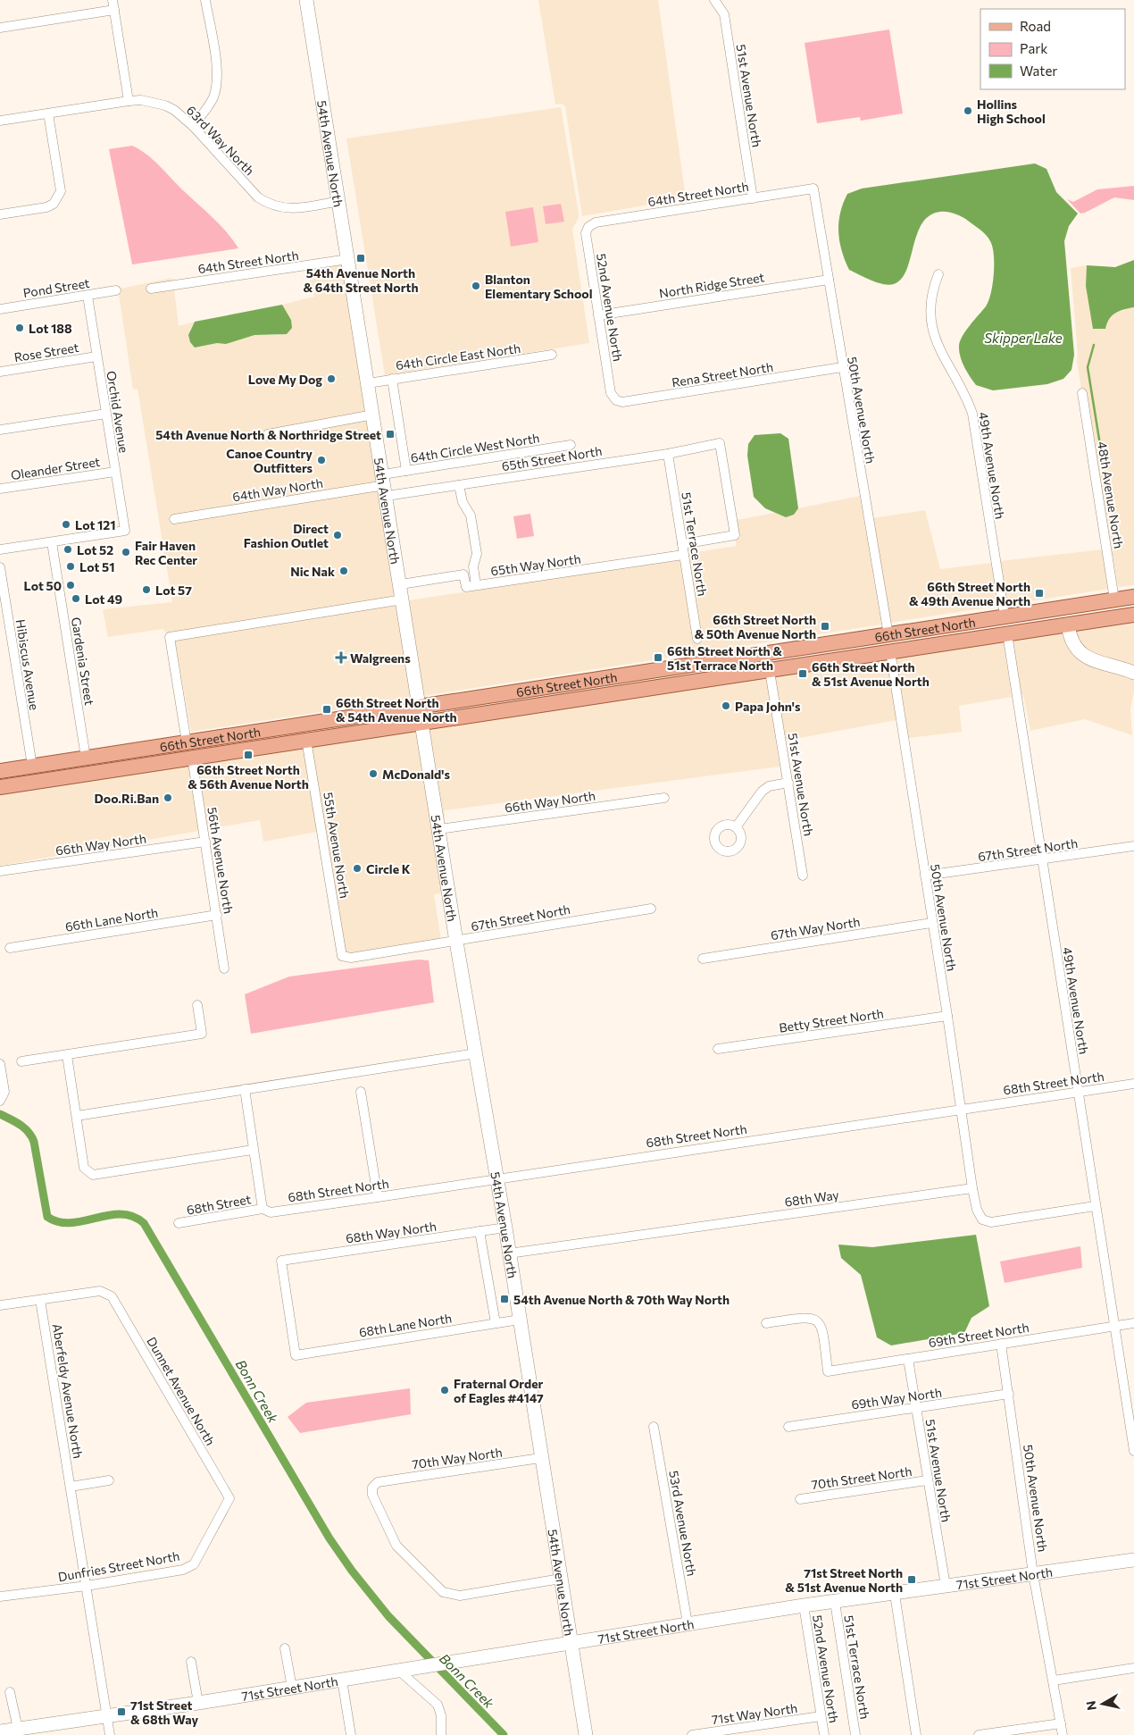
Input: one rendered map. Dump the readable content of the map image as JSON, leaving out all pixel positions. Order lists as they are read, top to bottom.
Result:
{
  "streets": {
    "main road": ["54th Avenue North", "66th Street North", "71st Street North"],
    "street": [
      "51st Avenue North",
      "63rd Way North",
      "64th Street North",
      "North Ridge Street",
      "Pond Street",
      "52nd Avenue North",
      "Rose Street",
      "64th Circle East North",
      "Rena Street North",
      "50th Avenue North",
      "Orchid Avenue",
      "64th Circle West North",
      "65th Street North",
      "49th Avenue North",
      "Oleander Street",
      "64th Way North",
      "48th Avenue North",
      "51st Terrace North",
      "65th Way North",
      "Gardenia Street",
      "Hibiscus Avenue",
      "66th Way North",
      "55th Avenue North",
      "67th Street North",
      "56th Avenue North",
      "66th Lane North",
      "67th Way North",
      "Betty Street North",
      "68th Street North",
      "68th Way",
      "68th Street",
      "68th Way North",
      "68th Lane North",
      "69th Street North",
      "Aberfeldy Avenue North",
      "Dunnet Avenue North",
      "69th Way North",
      "70th Way North",
      "70th Street North",
      "53rd Avenue North",
      "Dunfries Street North",
      "71st Way North"
    ]
  },
  "crossings": [
    ["51st Avenue North", "64th Street North"],
    ["51st Avenue North", "66th Street North"],
    ["51st Avenue North", "69th Street North"],
    ["51st Avenue North", "69th Way North"],
    ["51st Avenue North", "70th Street North"],
    ["51st Avenue North", "71st Street North"],
    ["63rd Way North", "54th Avenue North"],
    ["54th Avenue North", "64th Street North"],
    ["54th Avenue North", "64th Circle East North"],
    ["54th Avenue North", "64th Circle West North"],
    ["54th Avenue North", "65th Street North"],
    ["54th Avenue North", "64th Way North"],
    ["54th Avenue North", "65th Way North"],
    ["54th Avenue North", "66th Street North"],
    ["54th Avenue North", "66th Way North"],
    ["54th Avenue North", "67th Street North"],
    ["54th Avenue North", "68th Street North"],
    ["54th Avenue North", "68th Way"],
    ["54th Avenue North", "68th Way North"],
    ["54th Avenue North", "68th Lane North"],
    ["54th Avenue North", "70th Way North"],
    ["54th Avenue North", "71st Street North"],
    ["64th Street North", "52nd Avenue North"],
    ["64th Street North", "50th Avenue North"],
    ["North Ridge Street", "52nd Avenue North"],
    ["North Ridge Street", "50th Avenue North"],
    ["Pond Street", "Orchid Avenue"],
    ["52nd Avenue North", "Rena Street North"],
    ["52nd Avenue North", "71st Street North"],
    ["52nd Avenue North", "71st Way North"],
    ["Rose Street", "Orchid Avenue"],
    ["Rena Street North", "50th Avenue North"],
    ["50th Avenue North", "66th Street North"],
    ["50th Avenue North", "67th Street North"],
    ["50th Avenue North", "67th Way North"],
    ["50th Avenue North", "Betty Street North"],
    ["50th Avenue North", "68th Street North"],
    ["50th Avenue North", "68th Way"],
    ["50th Avenue North", "69th Street North"],
    ["50th Avenue North", "69th Way North"],
    ["50th Avenue North", "71st Street North"],
    ["Orchid Avenue", "Oleander Street"],
    ["Orchid Avenue", "Gardenia Street"],
    ["64th Circle West North", "65th Street North"],
    ["64th Circle West North", "64th Way North"],
    ["65th Street North", "64th Way North"],
    ["65th Street North", "51st Terrace North"],
    ["49th Avenue North", "66th Street North"],
    ["49th Avenue North", "67th Street North"],
    ["49th Avenue North", "68th Street North"],
    ["49th Avenue North", "69th Street North"],
    ["48th Avenue North", "66th Street North"],
    ["51st Terrace North", "65th Way North"],
    ["51st Terrace North", "71st Street North"],
    ["66th Street North", "Gardenia Street"],
    ["66th Street North", "Hibiscus Avenue"],
    ["66th Street North", "55th Avenue North"],
    ["66th Street North", "56th Avenue North"],
    ["66th Way North", "56th Avenue North"],
    ["55th Avenue North", "67th Street North"],
    ["56th Avenue North", "66th Lane North"],
    ["68th Street North", "68th Street"],
    ["68th Way North", "68th Lane North"],
    ["Aberfeldy Avenue North", "Dunnet Avenue North"],
    ["Aberfeldy Avenue North", "Dunfries Street North"],
    ["Aberfeldy Avenue North", "71st Street North"],
    ["Dunnet Avenue North", "Dunfries Street North"],
    ["53rd Avenue North", "71st Street North"]
  ],
  "water": ["Skipper Lake", "Bonn Creek"],
  "places": {
    "other": [
      "Hollins High School",
      "Blanton Elementary School",
      "Lot 188",
      "Love My Dog",
      "Canoe Country Outfitters",
      "Lot 121",
      "Direct Fashion Outlet",
      "Lot 52",
      "Fair Haven Rec Center",
      "Lot 51",
      "Nic Nak",
      "Lot 50",
      "Lot 57",
      "Lot 49",
      "Papa John's",
      "McDonald's",
      "Doo.Ri.Ban",
      "Circle K",
      "Fraternal Order of Eagles #4147"
    ],
    "transit": [
      "54th Avenue North & 64th Street North",
      "54th Avenue North & Northridge Street",
      "66th Street North & 49th Avenue North",
      "66th Street North & 50th Avenue North",
      "66th Street North & 51st Terrace North",
      "66th Street North & 51st Avenue North",
      "66th Street North & 54th Avenue North",
      "66th Street North & 56th Avenue North",
      "54th Avenue North & 70th Way North",
      "71st Street North & 51st Avenue North",
      "71st Street & 68th Way"
    ],
    "health": ["Walgreens"]
  },
  "legend": ["Road", "Park", "Water"],
  "north": "left"
}
